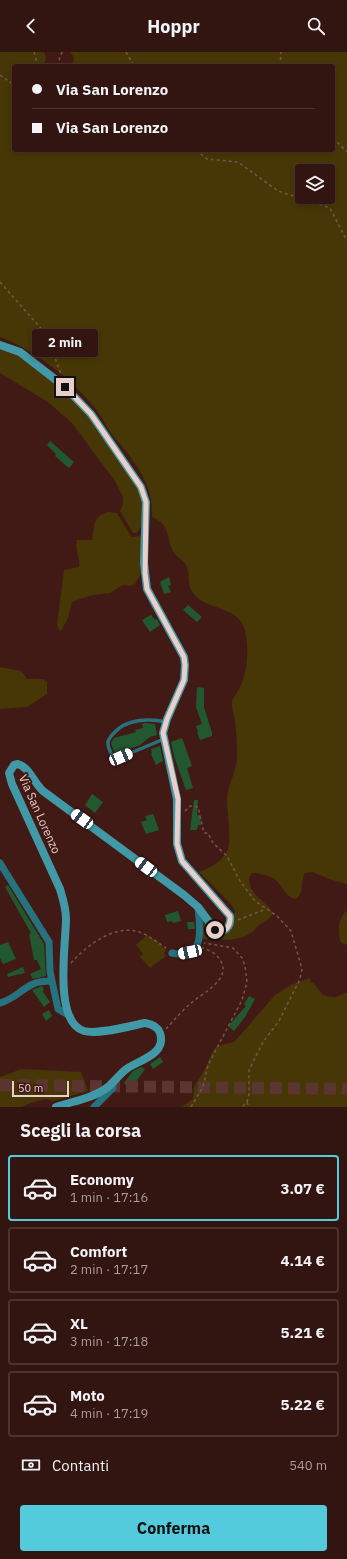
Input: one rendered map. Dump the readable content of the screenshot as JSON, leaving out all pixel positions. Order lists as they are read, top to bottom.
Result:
{
  "streets": {
    "street": ["Via San Lorenzo"]
  },
  "scale_bar": "50 m",
  "page": {
    "header": "Hoppr",
    "banner": ["Via San Lorenzo", "Via San Lorenzo"],
    "bubble": "2 min",
    "scale": "50 m",
    "heading": "Scegli la corsa",
    "list": [
      {
        "name": "Economy",
        "note": "1 min · 17:16",
        "value": "3.07 €"
      },
      {
        "name": "Comfort",
        "note": "2 min · 17:17",
        "value": "4.14 €"
      },
      {
        "name": "XL",
        "note": "3 min · 17:18",
        "value": "5.21 €"
      },
      {
        "name": "Moto",
        "note": "4 min · 17:19",
        "value": "5.22 €"
      }
    ],
    "pay": ["Contanti", "540 m"],
    "buttons": "Conferma"
  }
}
